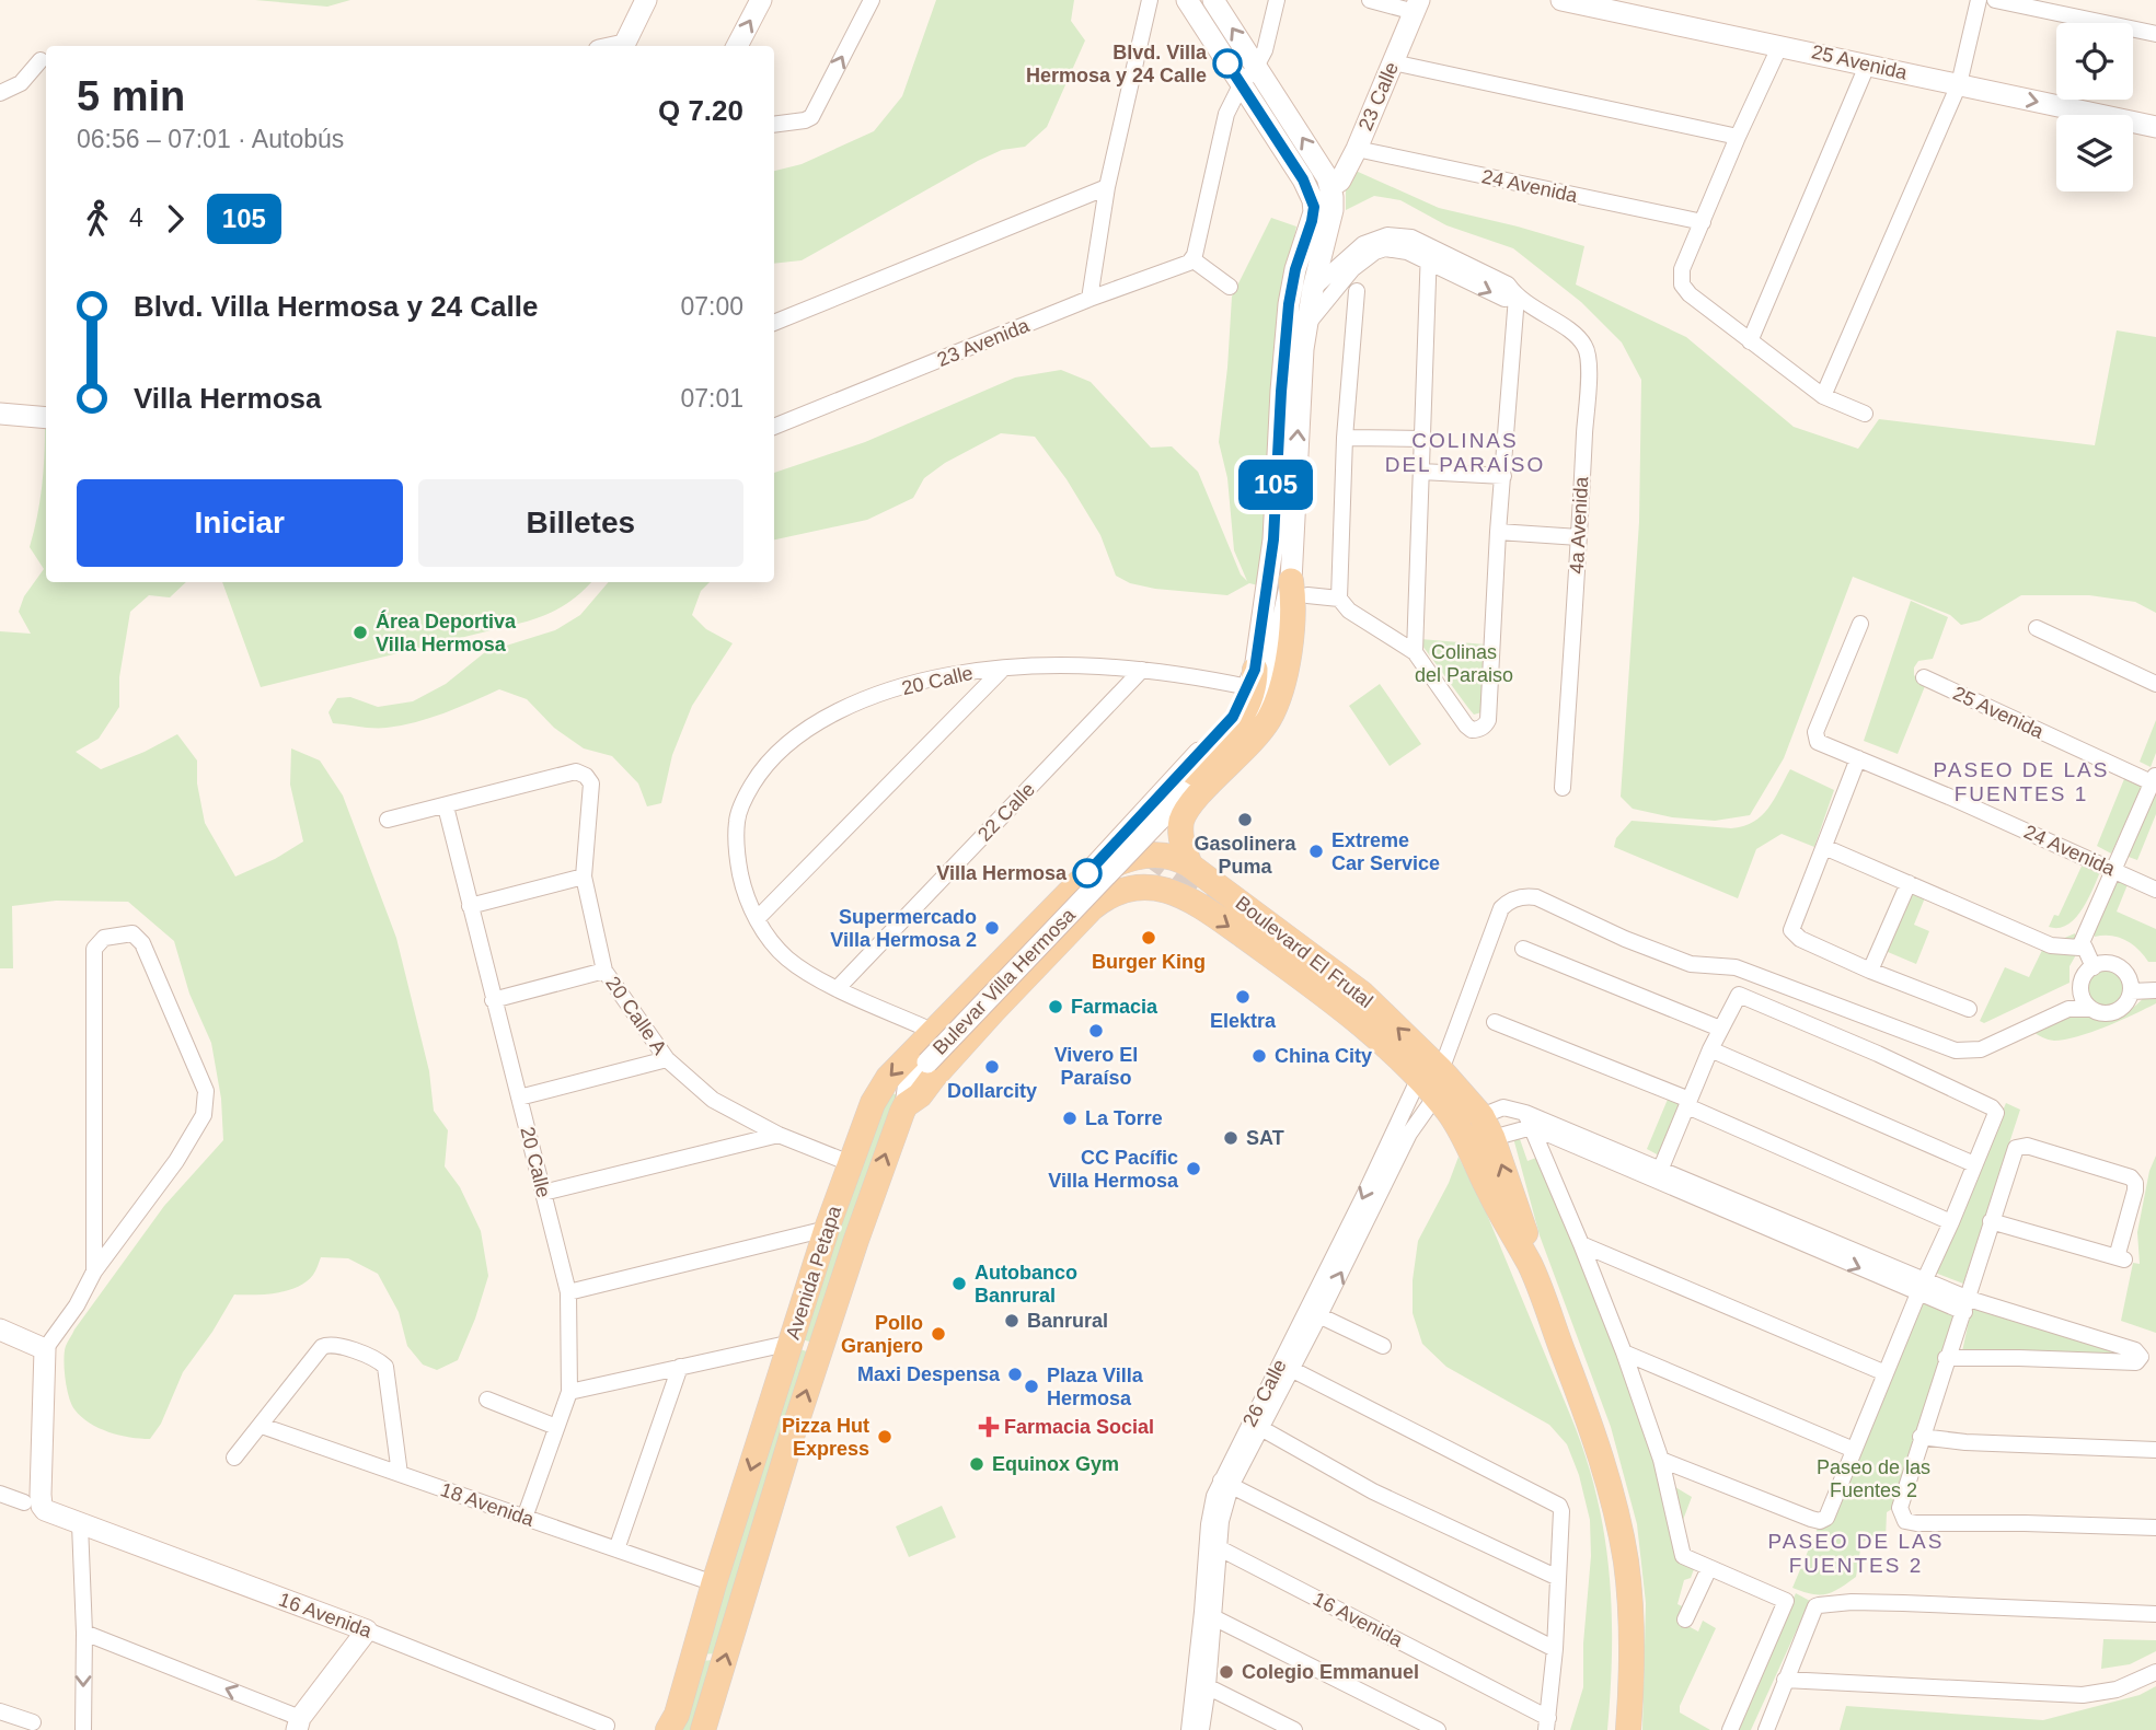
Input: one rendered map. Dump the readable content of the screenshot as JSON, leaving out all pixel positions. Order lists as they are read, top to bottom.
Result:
{
  "streets": {
    "main road": [
      "25 Avenida",
      "23 Calle",
      "Boulevard El Frutal",
      "Bulevar Villa Hermosa",
      "Avenida Petapa",
      "16 Avenida"
    ],
    "street": [
      "24 Avenida",
      "23 Avenida",
      "4a Avenida",
      "20 Calle",
      "22 Calle",
      "20 Calle A",
      "26 Calle",
      "18 Avenida"
    ]
  },
  "crossings": [
    ["23 Calle", "24 Avenida"],
    ["23 Calle", "Bulevar Villa Hermosa"],
    ["4a Avenida", "Bulevar Villa Hermosa"],
    ["20 Calle", "22 Calle"],
    ["20 Calle", "Bulevar Villa Hermosa"],
    ["20 Calle", "20 Calle A"],
    ["20 Calle", "Avenida Petapa"],
    ["20 Calle", "18 Avenida"],
    ["Boulevard El Frutal", "26 Calle"],
    ["Bulevar Villa Hermosa", "Avenida Petapa"],
    ["20 Calle A", "Avenida Petapa"],
    ["Avenida Petapa", "18 Avenida"],
    ["26 Calle", "16 Avenida"]
  ],
  "districts": ["COLINAS DEL PARAÍSO", "PASEO DE LAS FUENTES 1", "PASEO DE LAS FUENTES 2"],
  "parks": ["Colinas del Paraiso", "Paseo de las Fuentes 2"],
  "places": {
    "other": [
      "Blvd. Villa Hermosa y 24 Calle",
      "Área Deportiva Villa Hermosa",
      "Gasolinera Puma",
      "Extreme Car Service",
      "Villa Hermosa",
      "Supermercado Villa Hermosa 2",
      "Burger King",
      "Elektra",
      "Farmacia",
      "Vivero El Paraíso",
      "China City",
      "Dollarcity",
      "La Torre",
      "SAT",
      "CC Pacífic Villa Hermosa",
      "Autobanco Banrural",
      "Banrural",
      "Pollo Granjero",
      "Maxi Despensa",
      "Plaza Villa Hermosa",
      "Pizza Hut Express",
      "Equinox Gym",
      "Colegio Emmanuel"
    ],
    "health": ["Farmacia Social"]
  },
  "lines": ["bus line 105"],
  "page": {
    "on_map": "105",
    "heading": ["5 min", "06:56 – 07:01 · Autobús", "Q 7.20"],
    "legs": ["4", "105"],
    "list": [
      {
        "name": "Blvd. Villa Hermosa y 24 Calle",
        "value": "07:00"
      },
      {
        "name": "Villa Hermosa",
        "value": "07:01"
      }
    ],
    "buttons": ["Iniciar", "Billetes"]
  }
}
